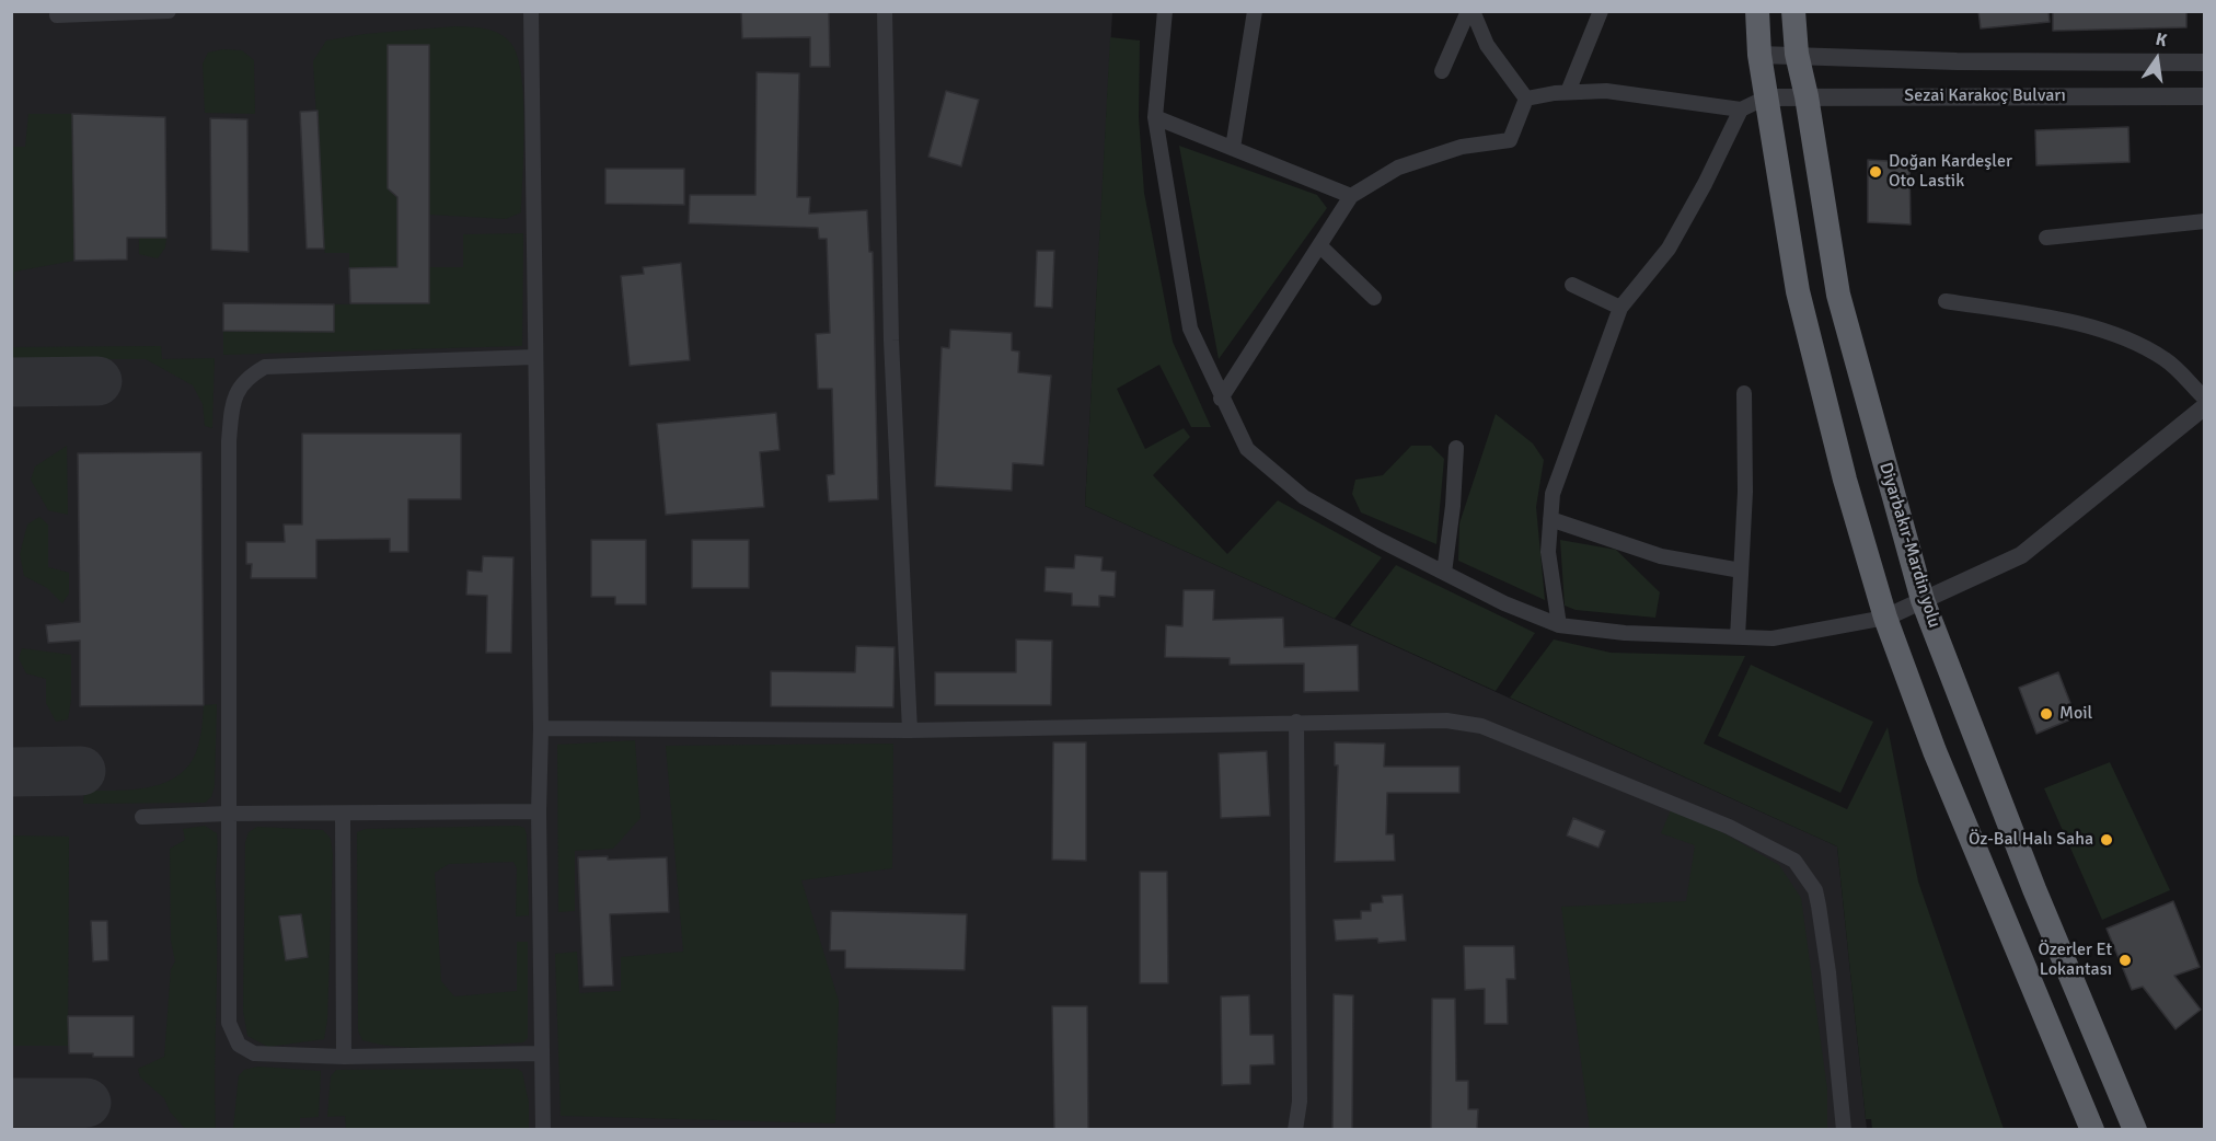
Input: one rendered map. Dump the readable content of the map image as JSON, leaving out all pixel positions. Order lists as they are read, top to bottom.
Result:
{
  "streets": {
    "highway": ["Diyarbakır-Mardin yolu"],
    "street": ["Sezai Karakoç Bulvarı"]
  },
  "crossings": [
    ["Sezai Karakoç Bulvarı", "Diyarbakır-Mardin yolu"]
  ],
  "places": [
    "Doğan Kardeşler Oto Lastik",
    "Moil",
    "Öz-Bal Halı Saha",
    "Özerler Et Lokantası"
  ],
  "north": "top"
}
